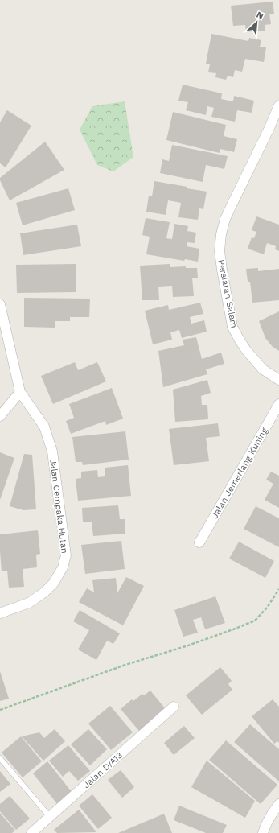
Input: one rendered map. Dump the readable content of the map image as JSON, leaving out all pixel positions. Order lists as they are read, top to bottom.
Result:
{
  "streets": {
    "street": [
      "Persiaran Salam",
      "Jalan Jemerlang Kuning",
      "Jalan Cempaka Hutan",
      "Jalan D/A13"
    ]
  },
  "north": "top right"
}
